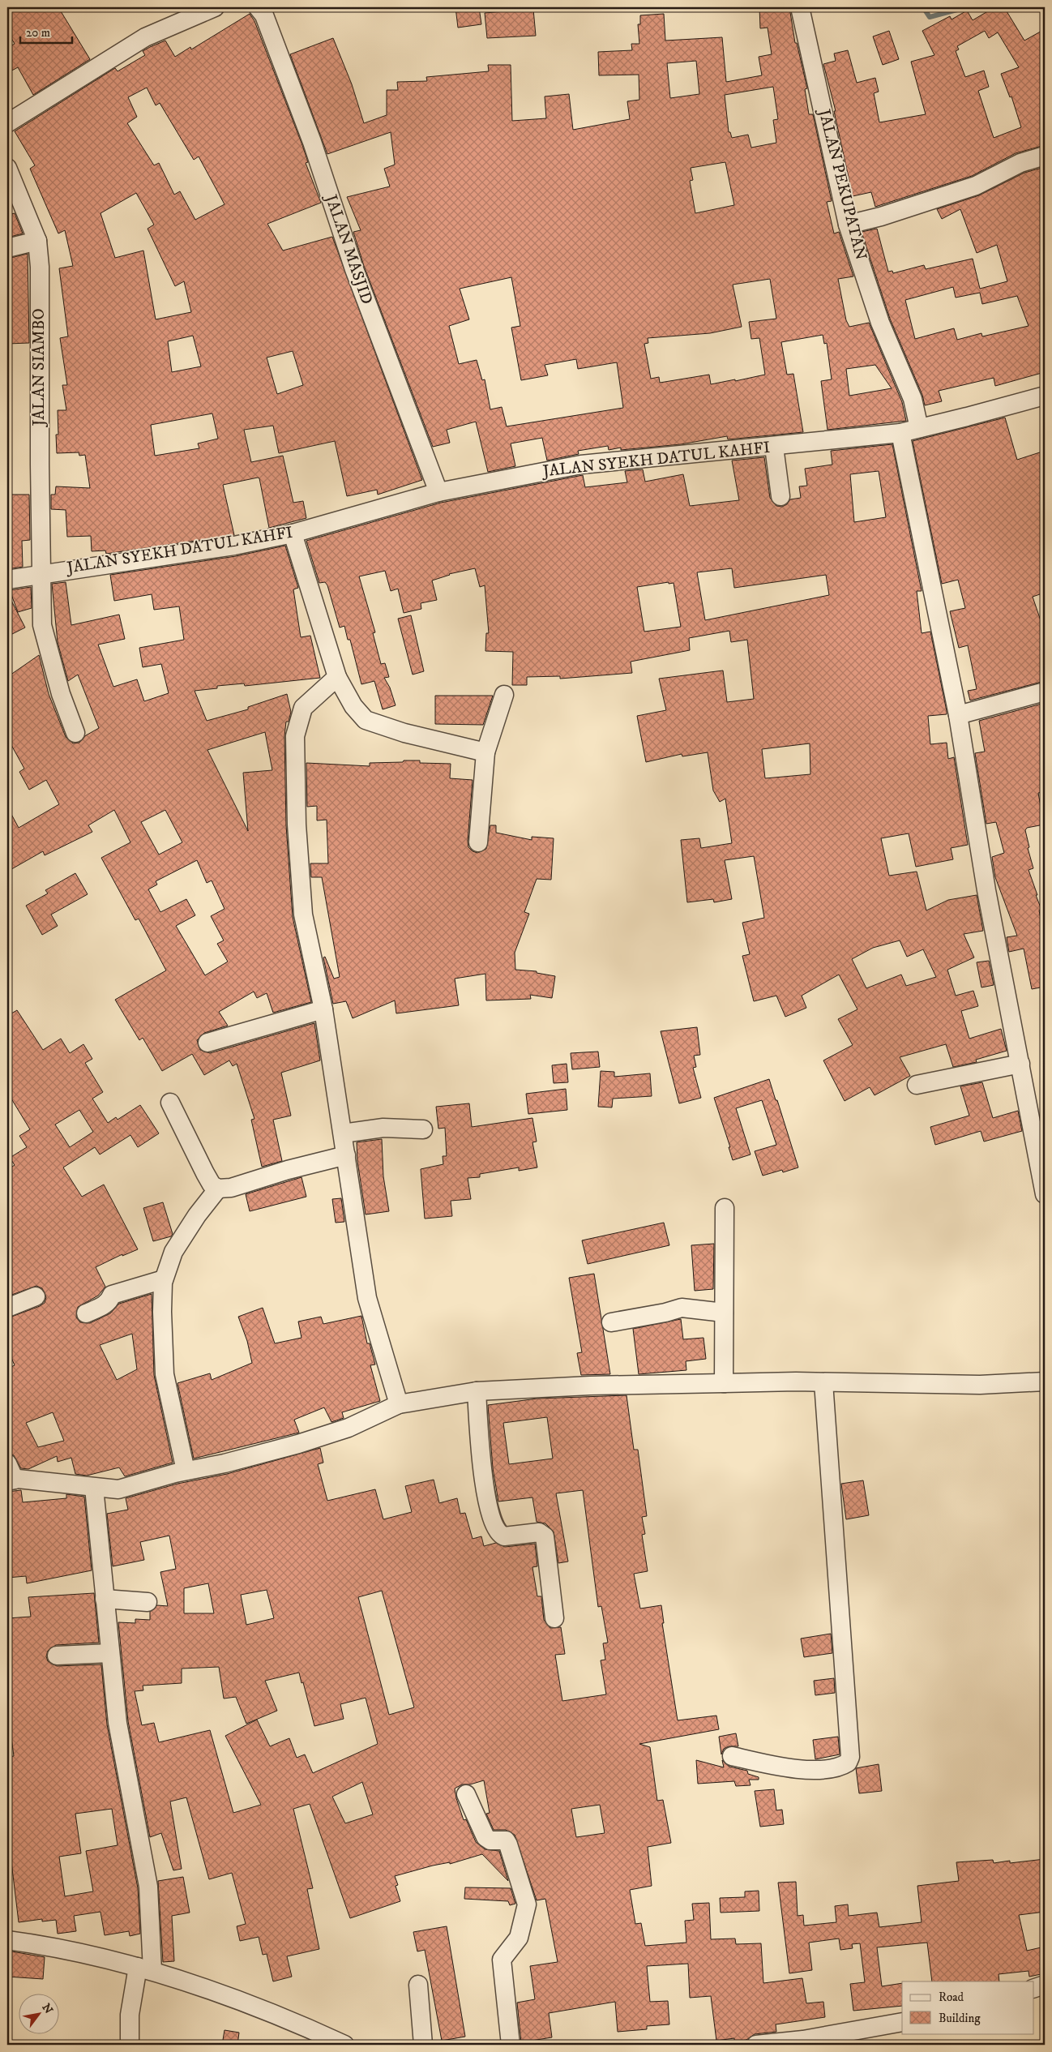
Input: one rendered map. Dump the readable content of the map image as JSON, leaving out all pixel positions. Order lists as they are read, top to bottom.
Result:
{
  "streets": {
    "street": [
      "JALAN PEKUPATAN",
      "JALAN MASJID",
      "JALAN SIAMBO",
      "JALAN SYEKH DATUL KAHFI"
    ]
  },
  "crossings": [
    ["JALAN PEKUPATAN", "JALAN SYEKH DATUL KAHFI"],
    ["JALAN MASJID", "JALAN SYEKH DATUL KAHFI"],
    ["JALAN SIAMBO", "JALAN SYEKH DATUL KAHFI"]
  ],
  "legend": ["Road", "Building"],
  "scale_bar": "20 m",
  "north": "top right"
}
